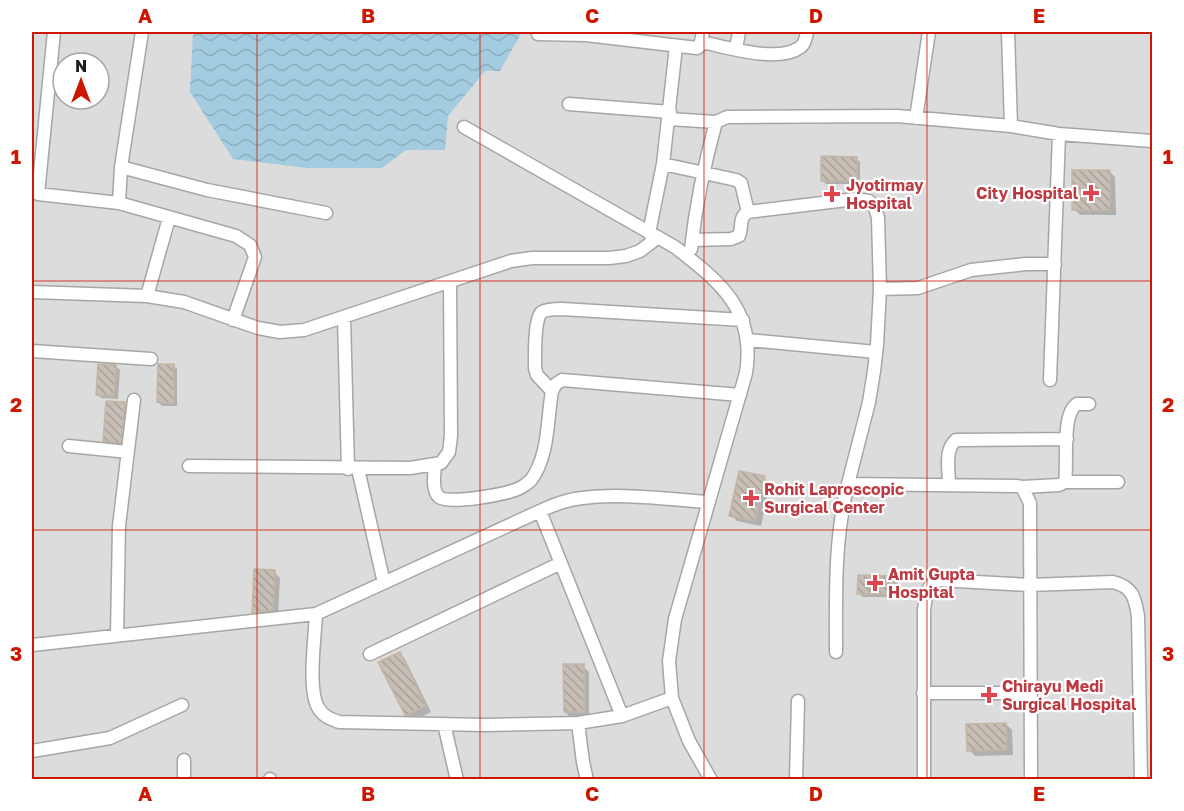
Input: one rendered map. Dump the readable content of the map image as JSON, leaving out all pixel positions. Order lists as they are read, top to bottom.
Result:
{
  "places": {
    "health": [
      "City Hospital",
      "Jyotirmay Hospital",
      "Rohit Laproscopic Surgical Center",
      "Amit Gupta Hospital",
      "Chirayu Medi Surgical Hospital"
    ]
  },
  "north": "top",
  "grid": {
    "columns": [
      "A",
      "B",
      "C",
      "D",
      "E"
    ],
    "rows": ["1", "2", "3"]
  }
}
